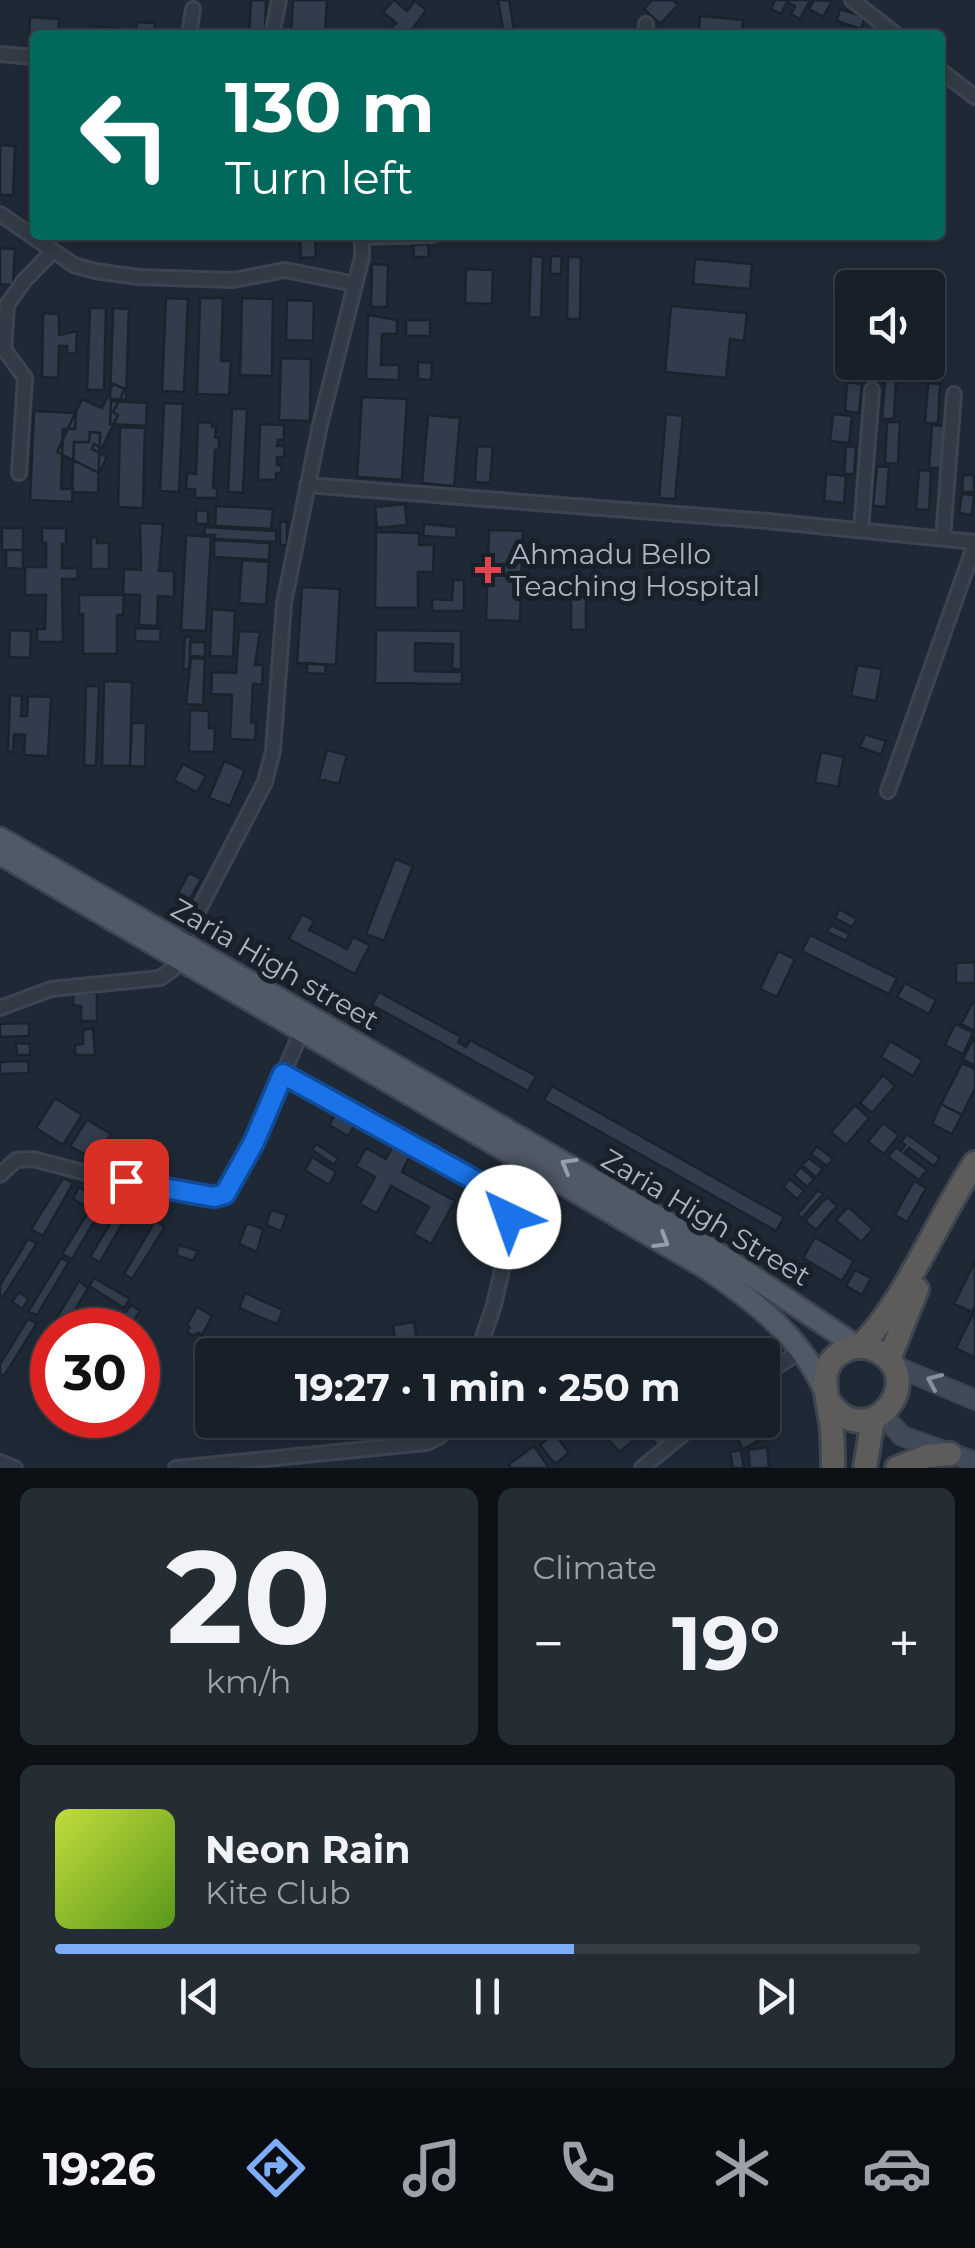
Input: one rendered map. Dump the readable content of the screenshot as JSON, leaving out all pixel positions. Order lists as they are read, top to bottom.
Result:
{
  "streets": {
    "main road": ["Zaria High street", "Zaria High Street"]
  },
  "crossings": [
    ["Zaria High street", "Zaria High Street"]
  ],
  "places": {
    "health": ["Ahmadu Bello Teaching Hospital"]
  },
  "page": {
    "turn": ["130 m", "Turn left"],
    "limit": "30",
    "trip": "19:27 · 1 min · 250 m",
    "tile": [
      ["20", "km/h"],
      "Climate"
    ],
    "heat": ["−", "19°", "+"],
    "song": ["Neon Rain", "Kite Club"],
    "tabs": "19:26"
  }
}
